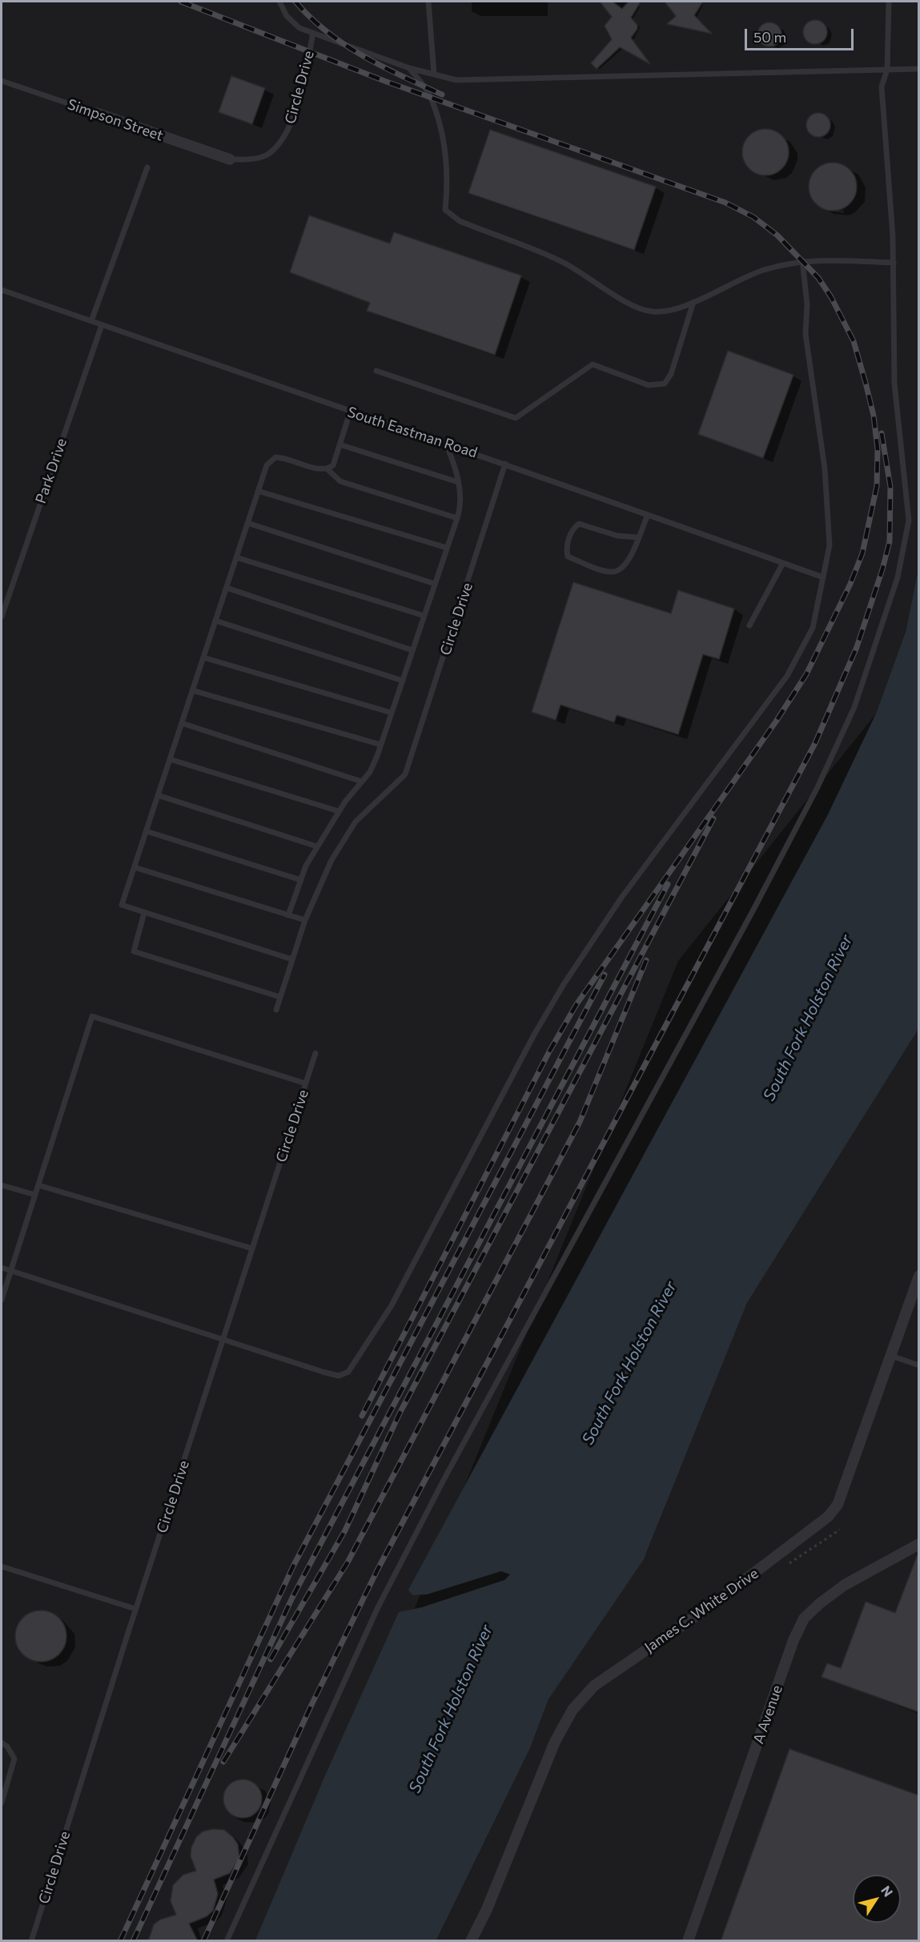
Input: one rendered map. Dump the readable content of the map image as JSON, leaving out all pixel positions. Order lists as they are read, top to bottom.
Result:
{
  "streets": {
    "street": ["Simpson Street", "James C. White Drive", "A Avenue"],
    "lane": ["Circle Drive", "South Eastman Road", "Park Drive"]
  },
  "crossings": [
    ["Circle Drive", "Simpson Street"],
    ["Circle Drive", "South Eastman Road"],
    ["South Eastman Road", "Park Drive"]
  ],
  "water": ["South Fork Holston River"],
  "scale_bar": "50 m",
  "north": "top right"
}
